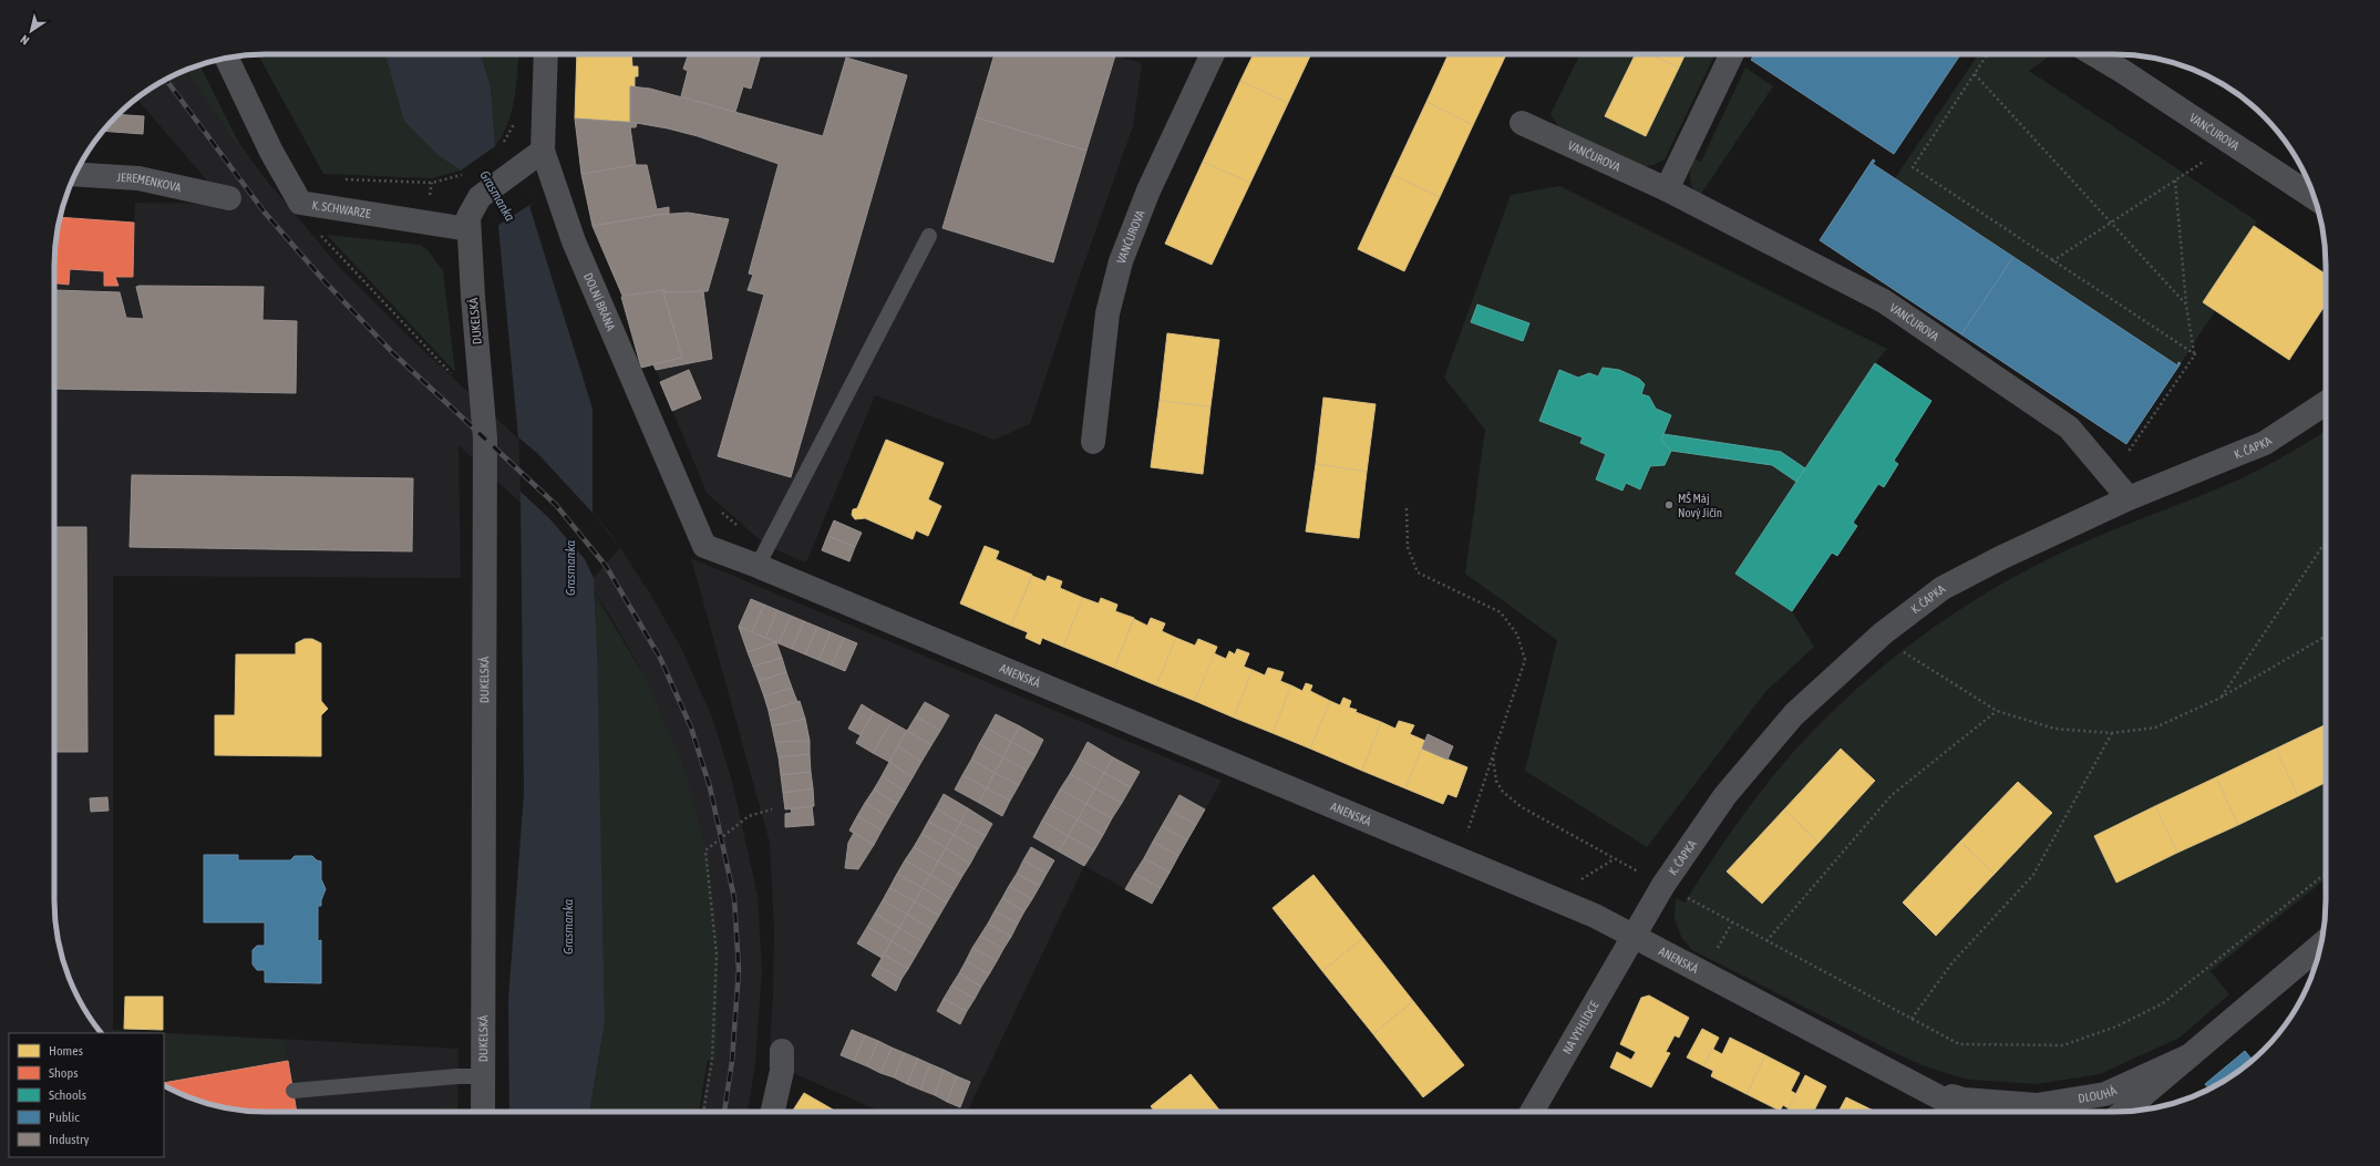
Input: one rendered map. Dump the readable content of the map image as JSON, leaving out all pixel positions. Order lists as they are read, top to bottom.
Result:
{
  "streets": {
    "street": [
      "VANČUROVA",
      "JEREMENKOVA",
      "K. SCHWARZE",
      "DOLNÍ BRÁNA",
      "DUKELSKÁ",
      "K. ČAPKA",
      "ANENSKÁ",
      "NA VYHLÍDCE",
      "DLOUHÁ"
    ]
  },
  "crossings": [
    ["VANČUROVA", "K. ČAPKA"],
    ["K. SCHWARZE", "DUKELSKÁ"],
    ["DOLNÍ BRÁNA", "ANENSKÁ"],
    ["K. ČAPKA", "ANENSKÁ"],
    ["K. ČAPKA", "NA VYHLÍDCE"],
    ["ANENSKÁ", "NA VYHLÍDCE"],
    ["ANENSKÁ", "DLOUHÁ"]
  ],
  "water": ["Grasmanka"],
  "places": ["MŠ Máj Nový Jičín"],
  "legend": [
    "Homes",
    "Shops",
    "Schools",
    "Public",
    "Industry"
  ],
  "north": "bottom left"
}
